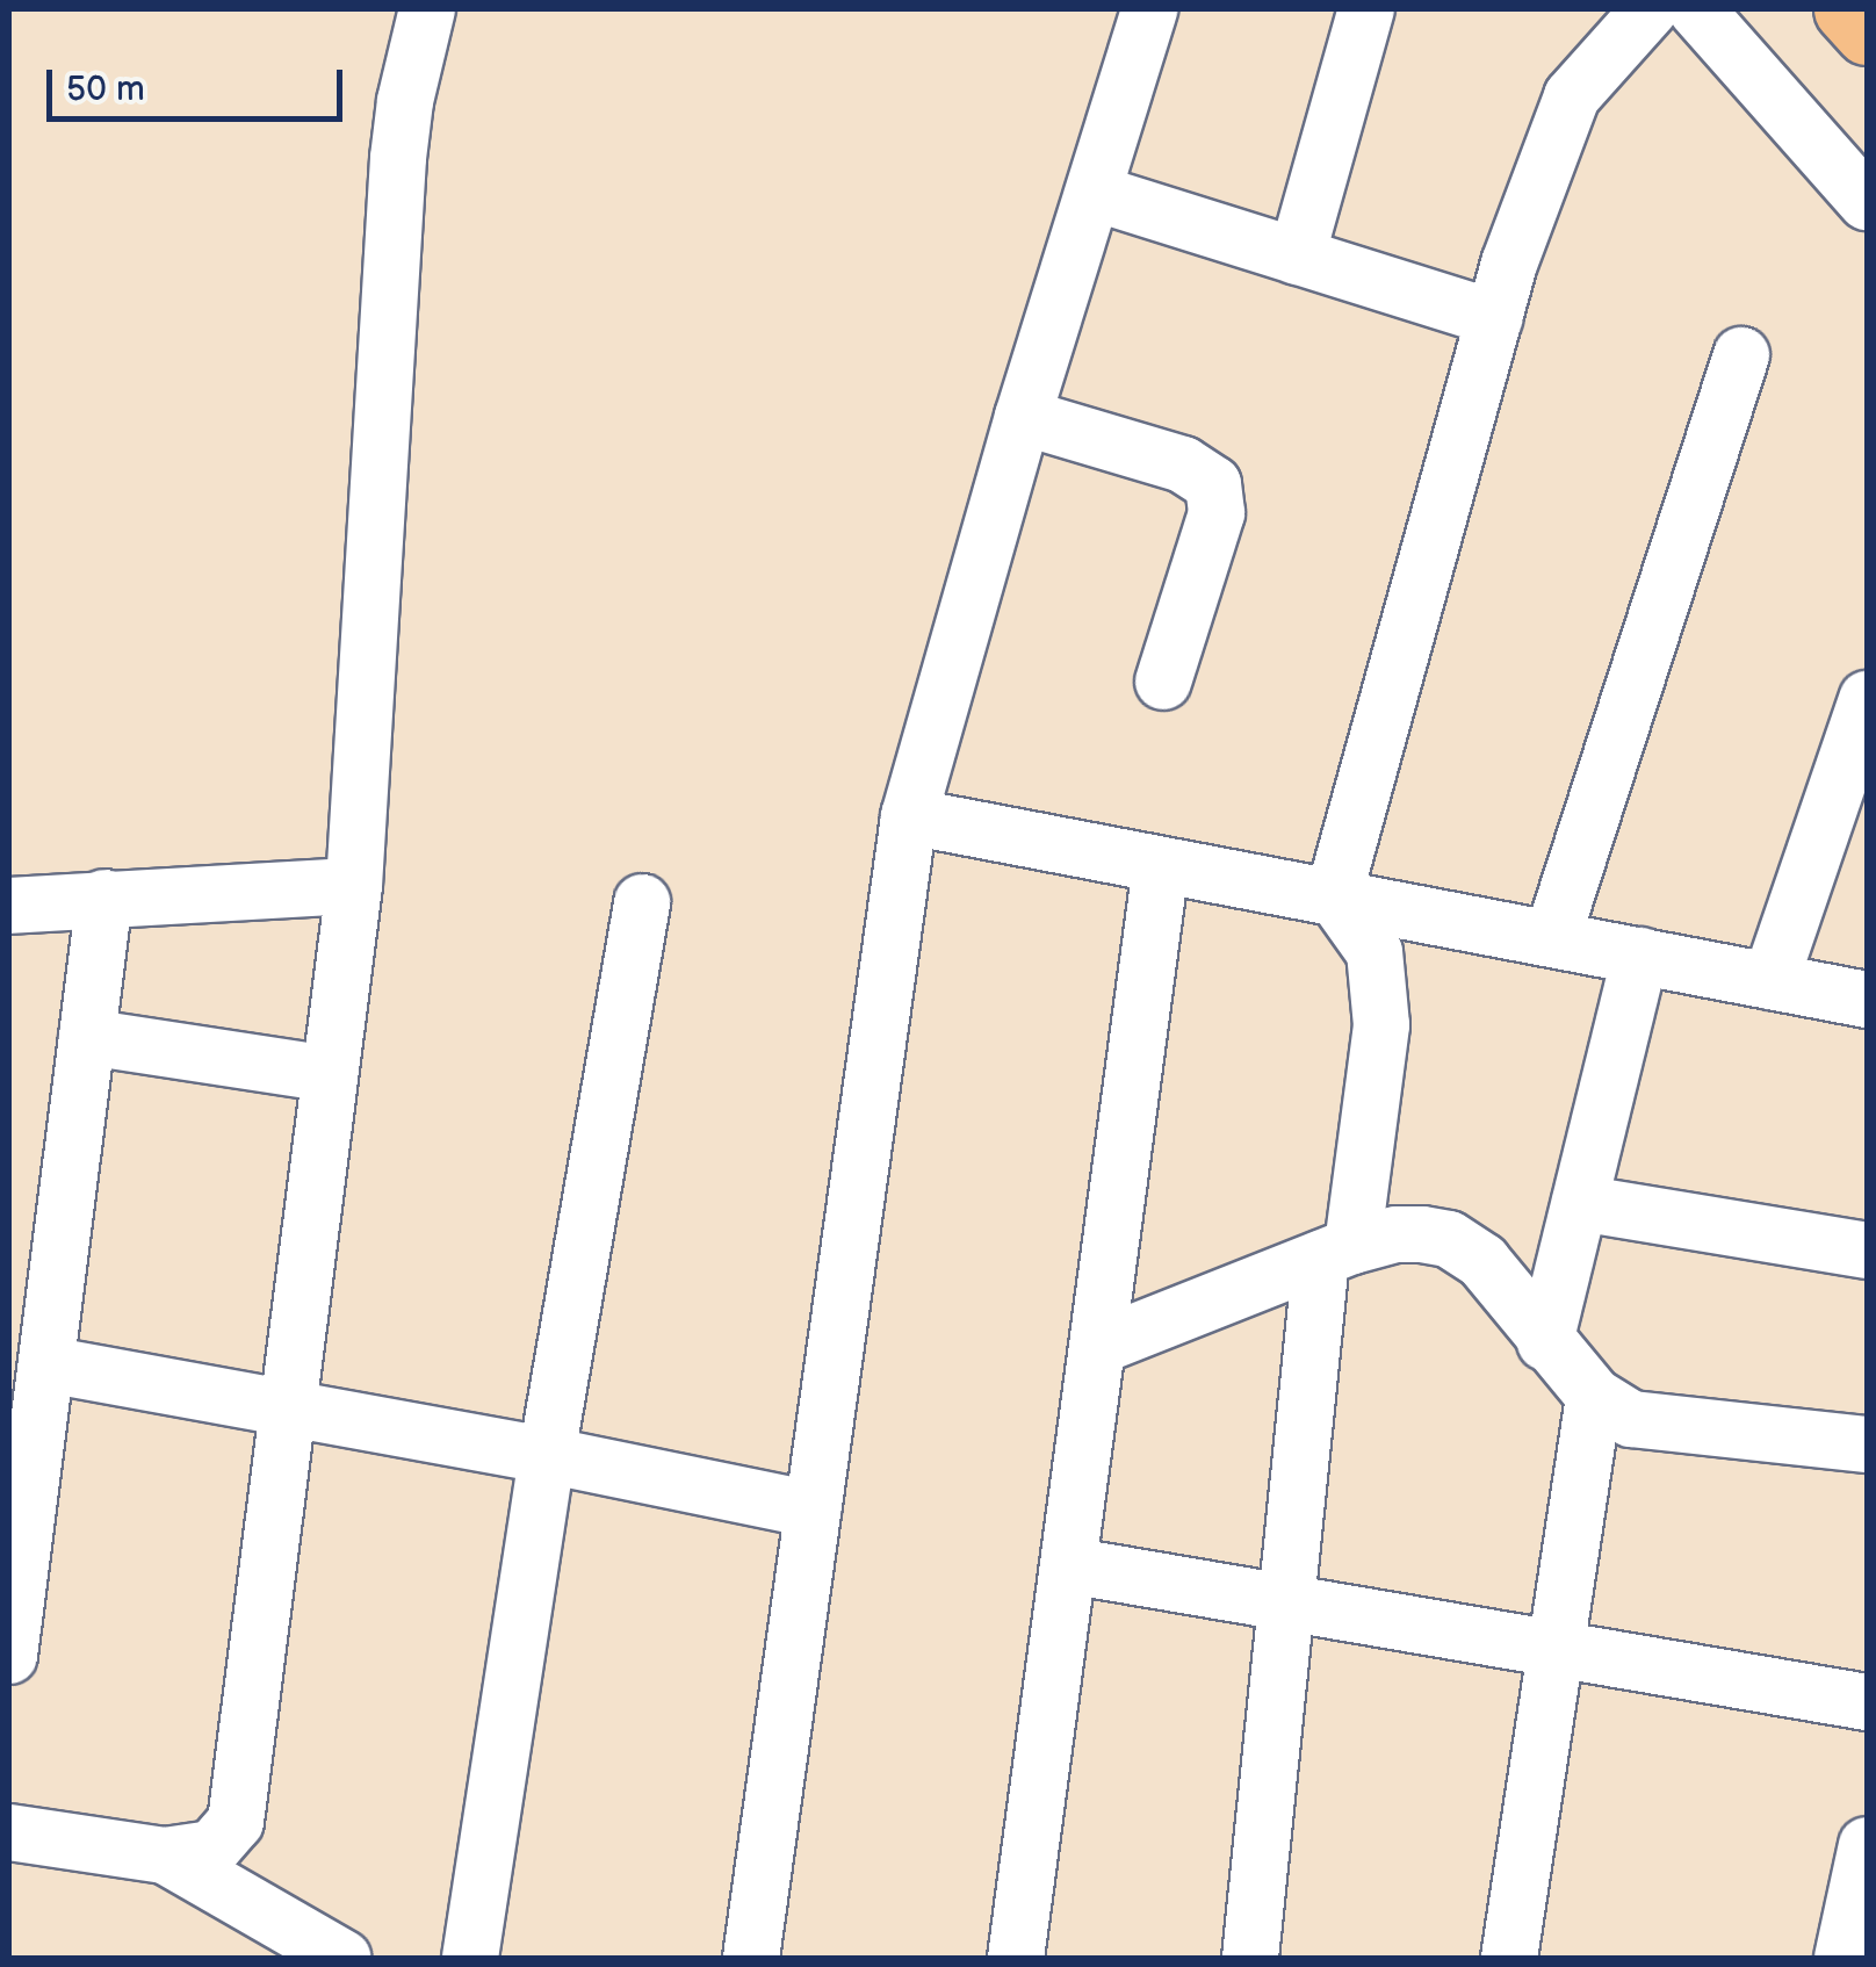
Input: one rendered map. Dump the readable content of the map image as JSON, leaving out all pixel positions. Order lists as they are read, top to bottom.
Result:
{
  "scale_bar": "50 m"
}
